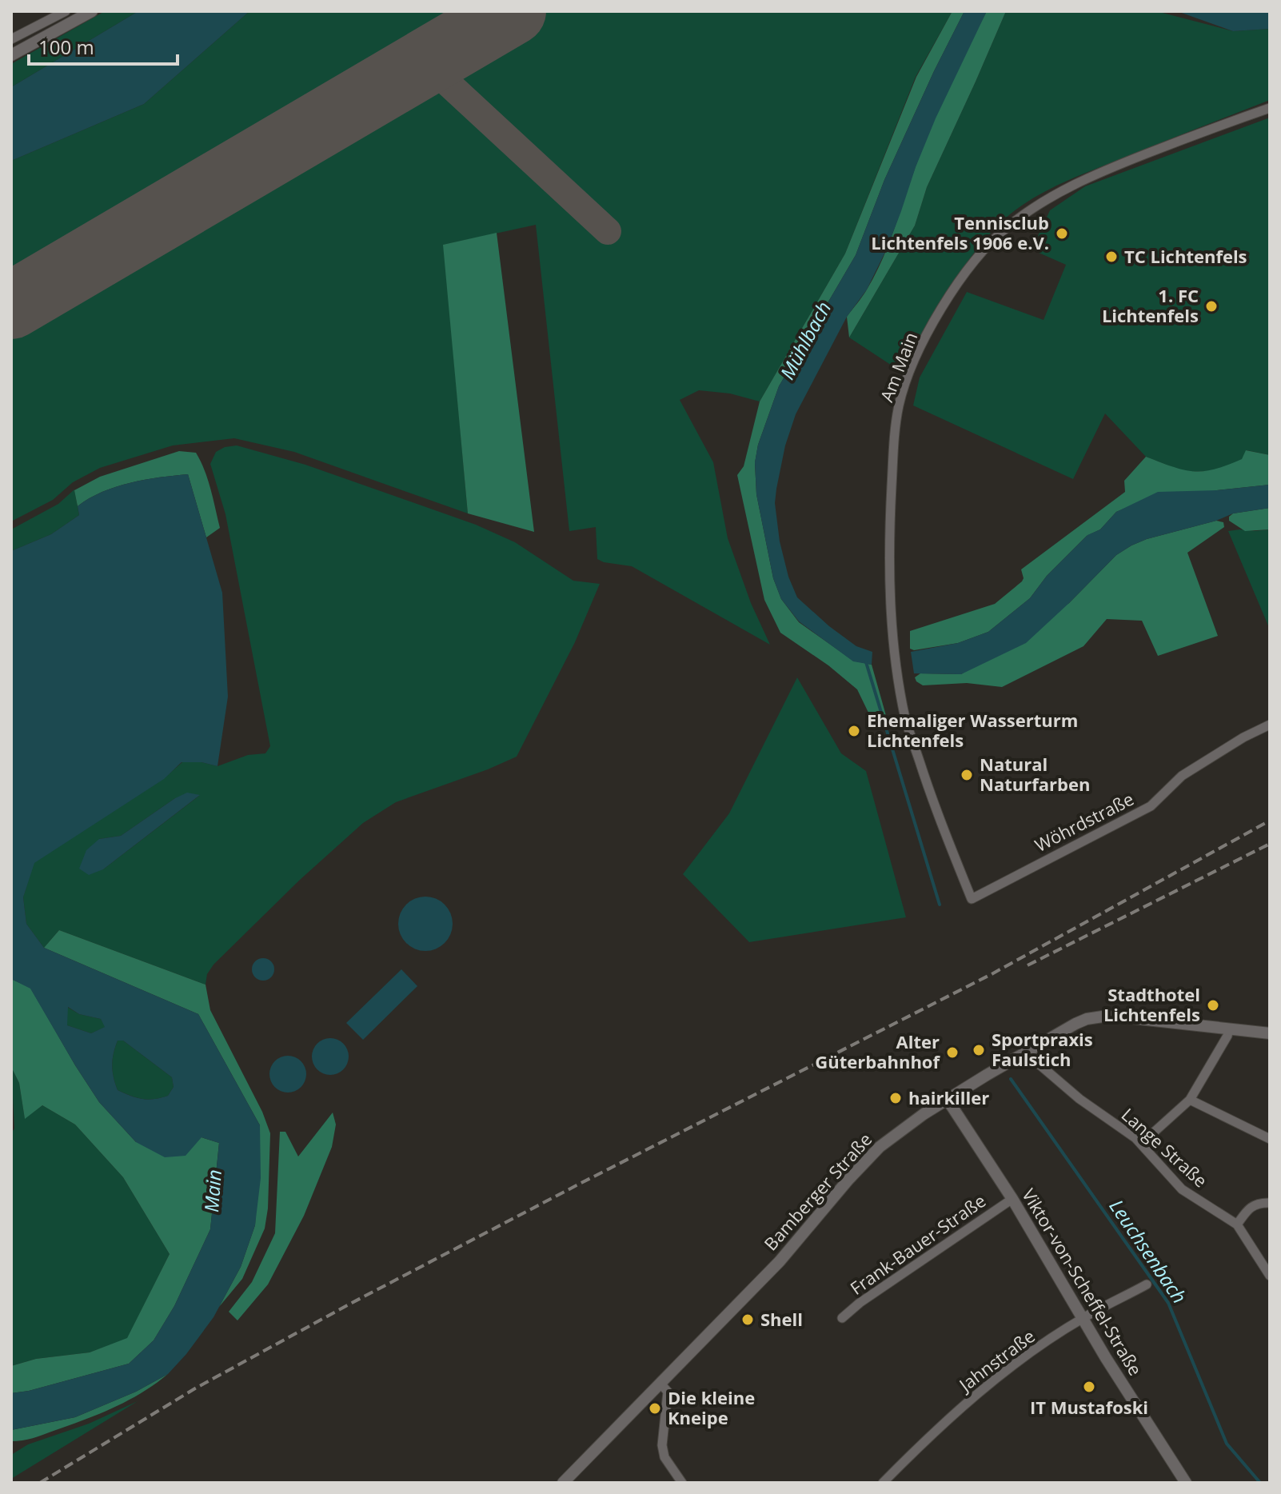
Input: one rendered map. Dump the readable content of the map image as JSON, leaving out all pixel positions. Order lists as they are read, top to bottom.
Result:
{
  "streets": {
    "street": [
      "Am Main",
      "Wöhrdstraße",
      "Lange Straße",
      "Bamberger Straße",
      "Frank-Bauer-Straße",
      "Viktor-von-Scheffel-Straße",
      "Jahnstraße"
    ]
  },
  "crossings": [
    ["Am Main", "Wöhrdstraße"],
    ["Lange Straße", "Bamberger Straße"],
    ["Bamberger Straße", "Viktor-von-Scheffel-Straße"],
    ["Frank-Bauer-Straße", "Viktor-von-Scheffel-Straße"],
    ["Viktor-von-Scheffel-Straße", "Jahnstraße"]
  ],
  "water": ["Mühlbach", "Main", "Leuchsenbach"],
  "places": [
    "Tennisclub Lichtenfels 1906 e.V.",
    "TC Lichtenfels",
    "1. FC Lichtenfels",
    "Ehemaliger Wasserturm Lichtenfels",
    "Natural Naturfarben",
    "Stadthotel Lichtenfels",
    "Sportpraxis Faulstich",
    "Alter Güterbahnhof",
    "hairkiller",
    "Shell",
    "IT Mustafoski",
    "Die kleine Kneipe"
  ],
  "scale_bar": "100 m"
}
